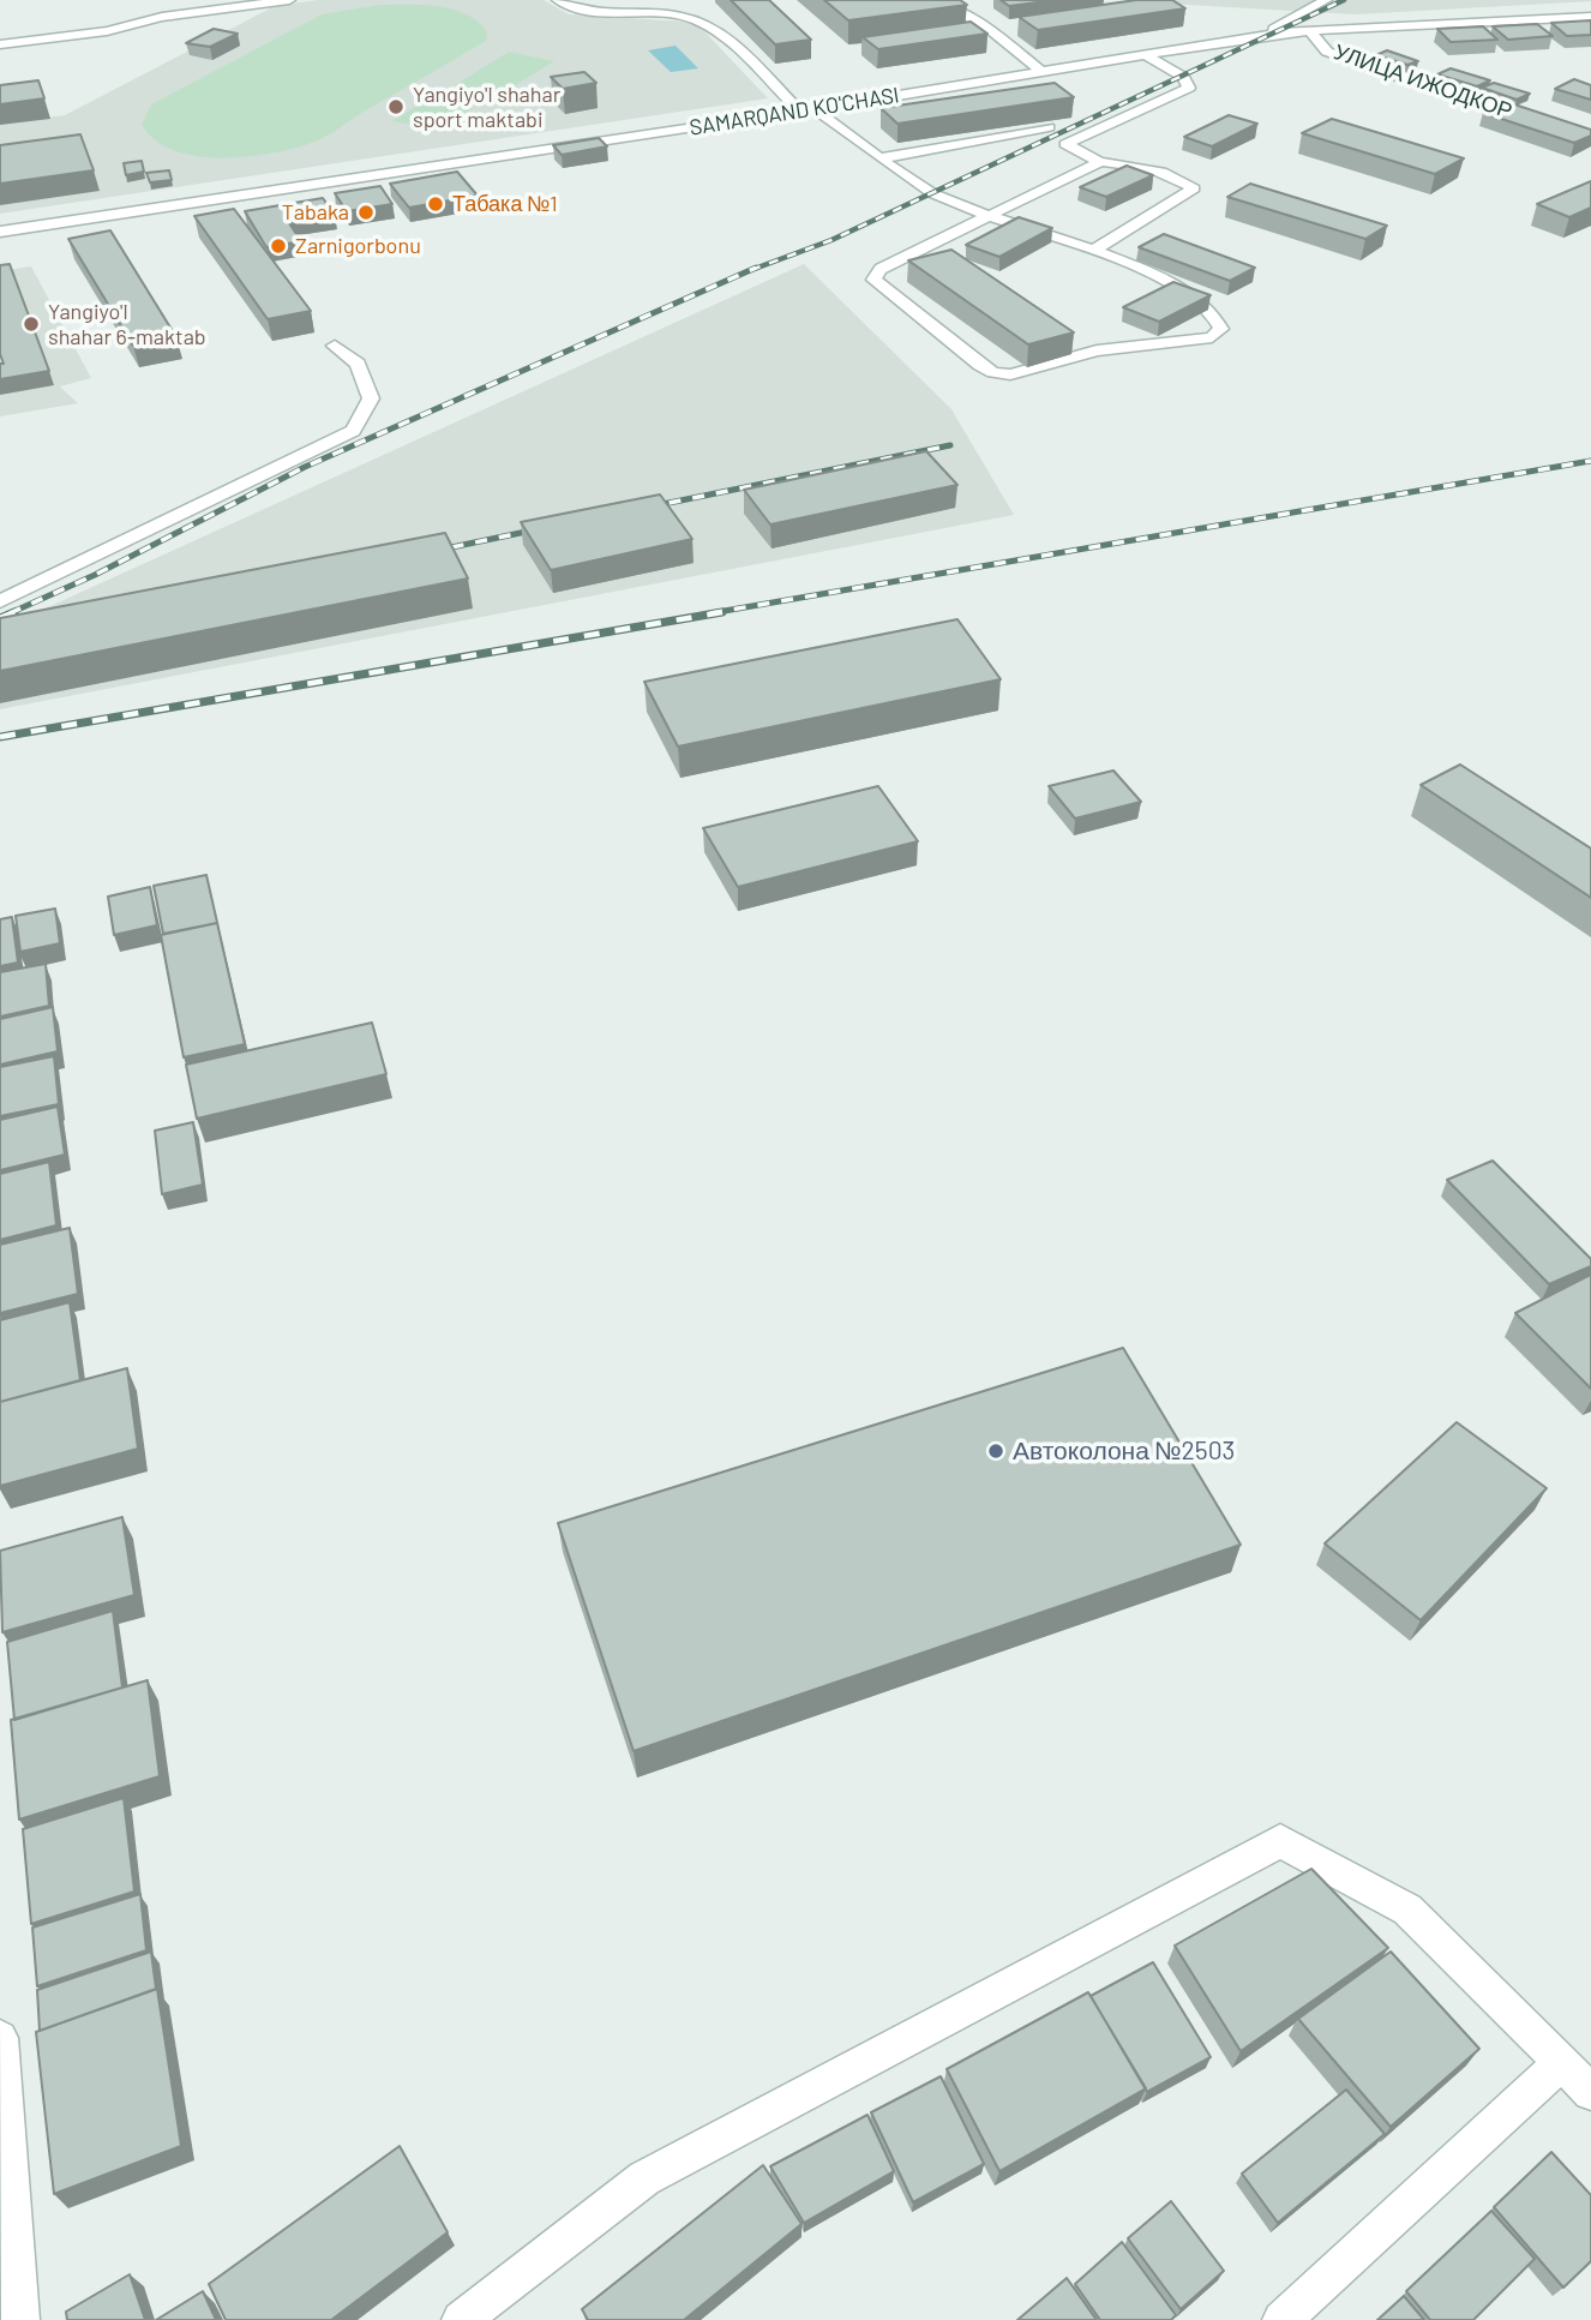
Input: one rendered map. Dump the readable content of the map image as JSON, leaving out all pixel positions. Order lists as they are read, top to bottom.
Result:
{
  "streets": {
    "street": ["УЛИЦА ИЖОДКОР", "SAMARQAND KO'CHASI"]
  },
  "crossings": [
    ["УЛИЦА ИЖОДКОР", "SAMARQAND KO'CHASI"]
  ],
  "places": [
    "Yangiyo'l shahar sport maktabi",
    "Табака №1",
    "Tabaka",
    "Zarnigorbonu",
    "Yangiyo'l shahar 6-maktab",
    "Автоколона №2503"
  ]
}
